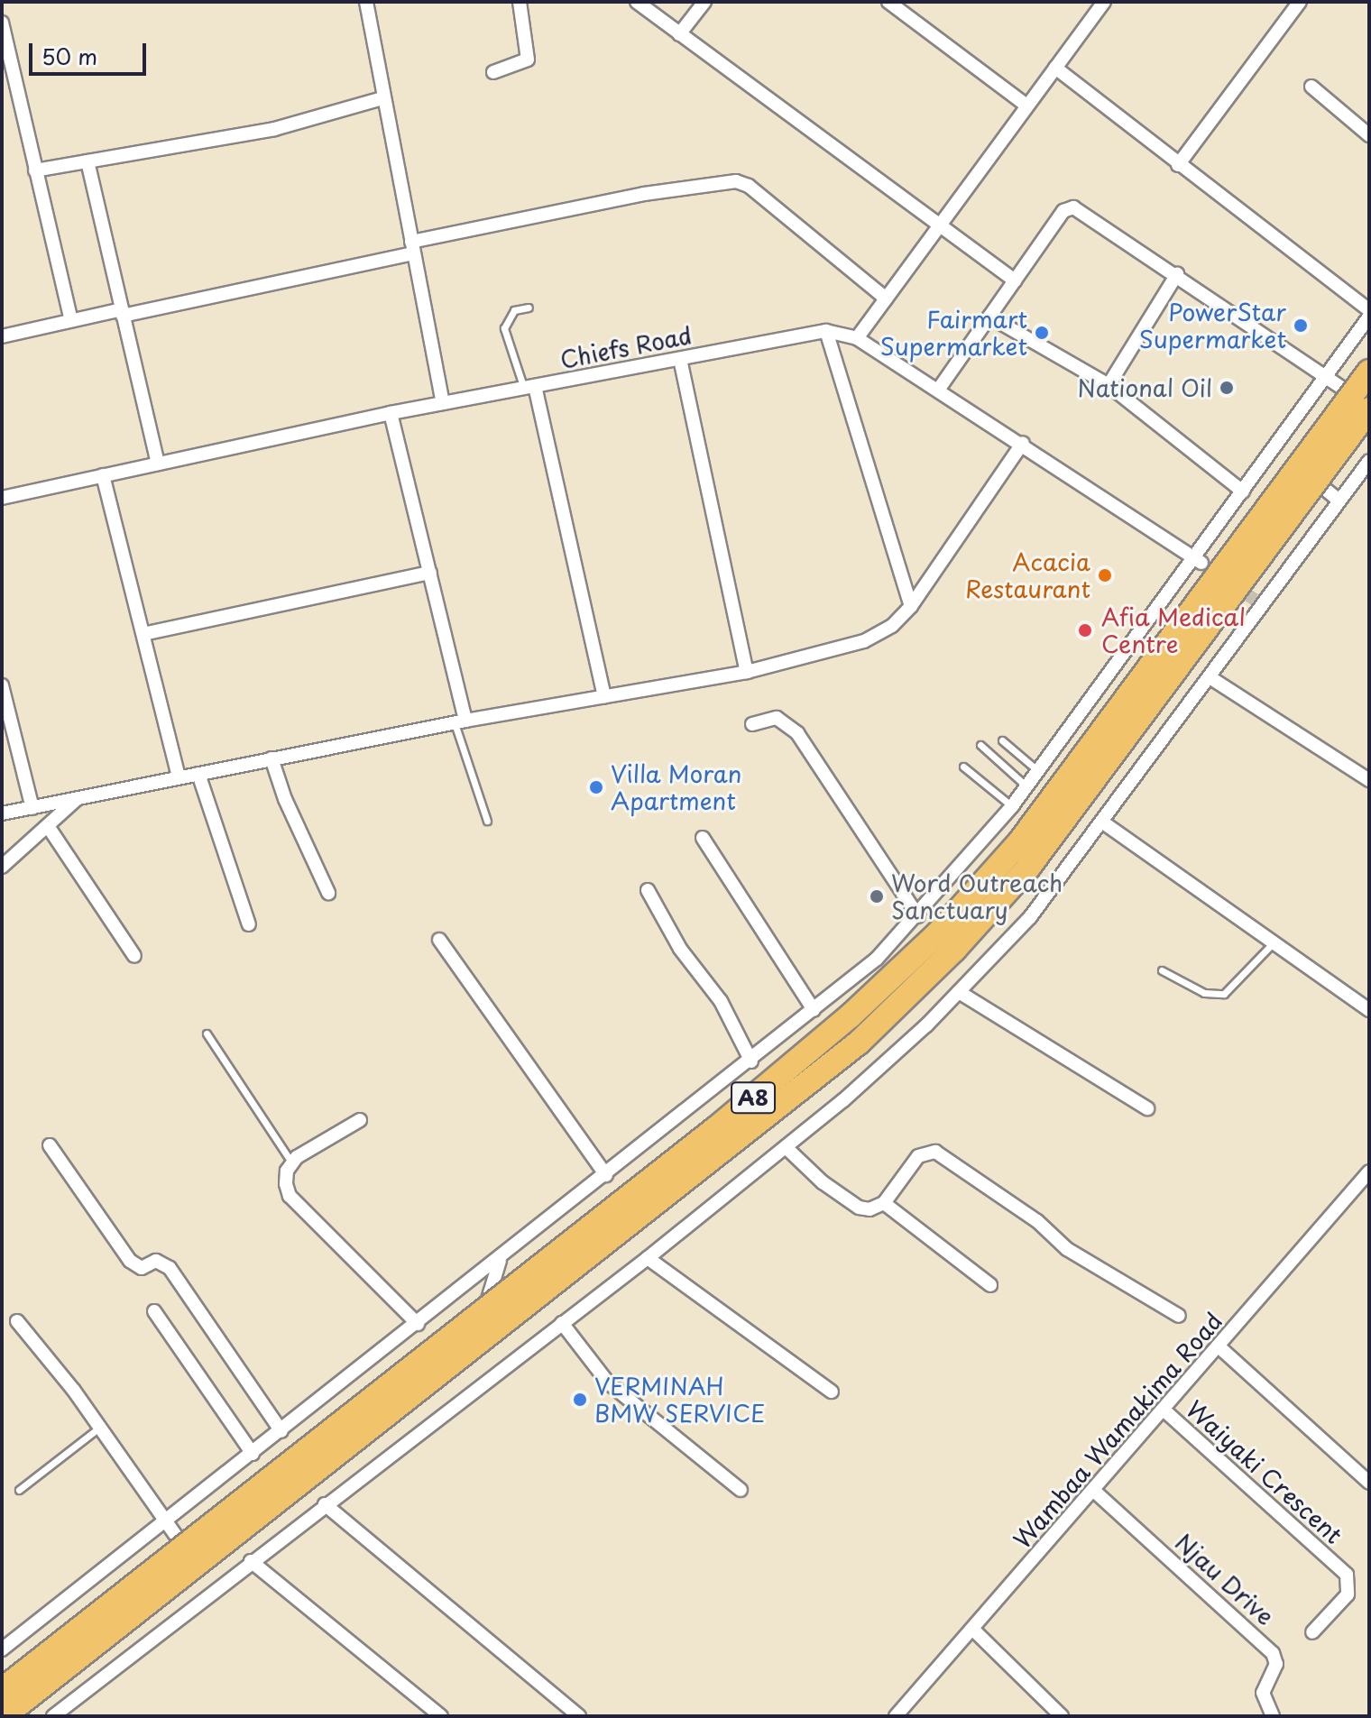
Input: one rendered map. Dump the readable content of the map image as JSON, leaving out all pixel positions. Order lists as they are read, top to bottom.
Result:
{
  "streets": {
    "highway": ["A8"],
    "street": [
      "Chiefs Road",
      "Wambaa Wamakima Road",
      "Waiyaki Crescent",
      "Njau Drive"
    ]
  },
  "crossings": [
    ["Wambaa Wamakima Road", "Waiyaki Crescent"],
    ["Wambaa Wamakima Road", "Njau Drive"]
  ],
  "places": [
    "PowerStar Supermarket",
    "Fairmart Supermarket",
    "National Oil",
    "Acacia Restaurant",
    "Afia Medical Centre",
    "Villa Moran Apartment",
    "Word Outreach Sanctuary",
    "VERMINAH BMW SERVICE"
  ],
  "scale_bar": "50 m"
}
